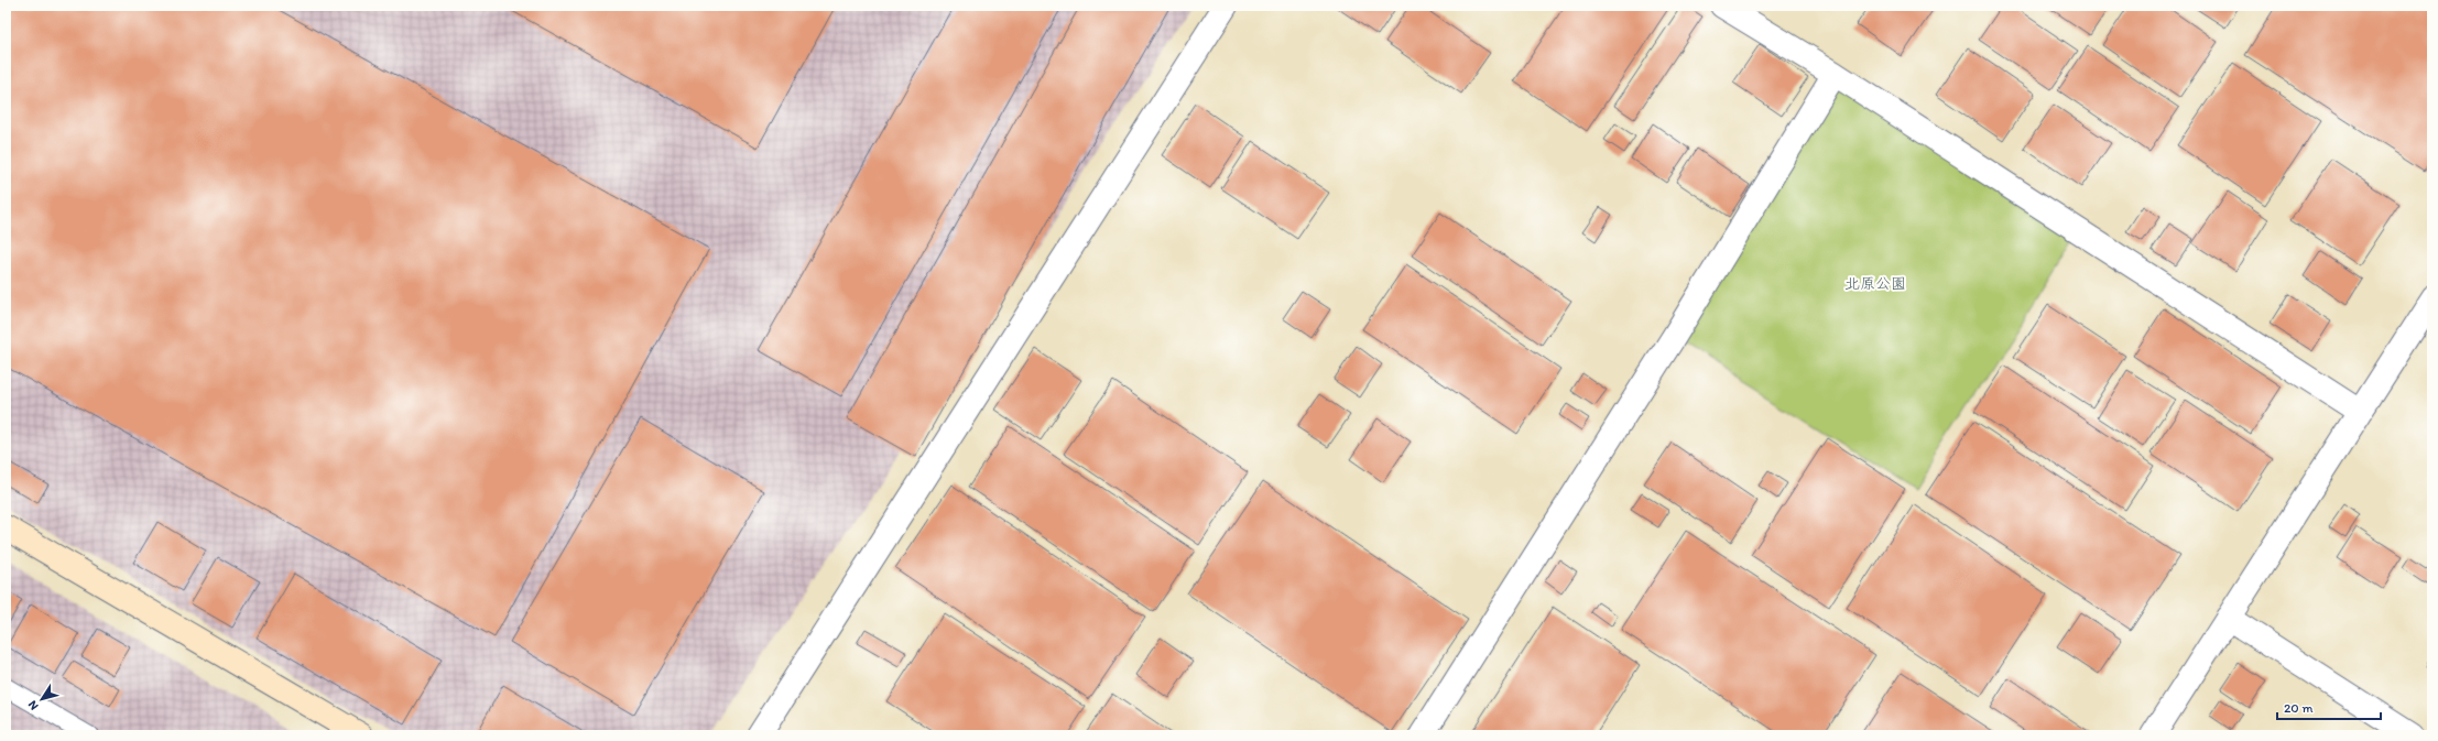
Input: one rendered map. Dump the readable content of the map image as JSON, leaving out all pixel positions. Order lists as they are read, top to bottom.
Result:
{
  "parks": ["北原公園"],
  "scale_bar": "20 m",
  "north": "bottom left"
}
